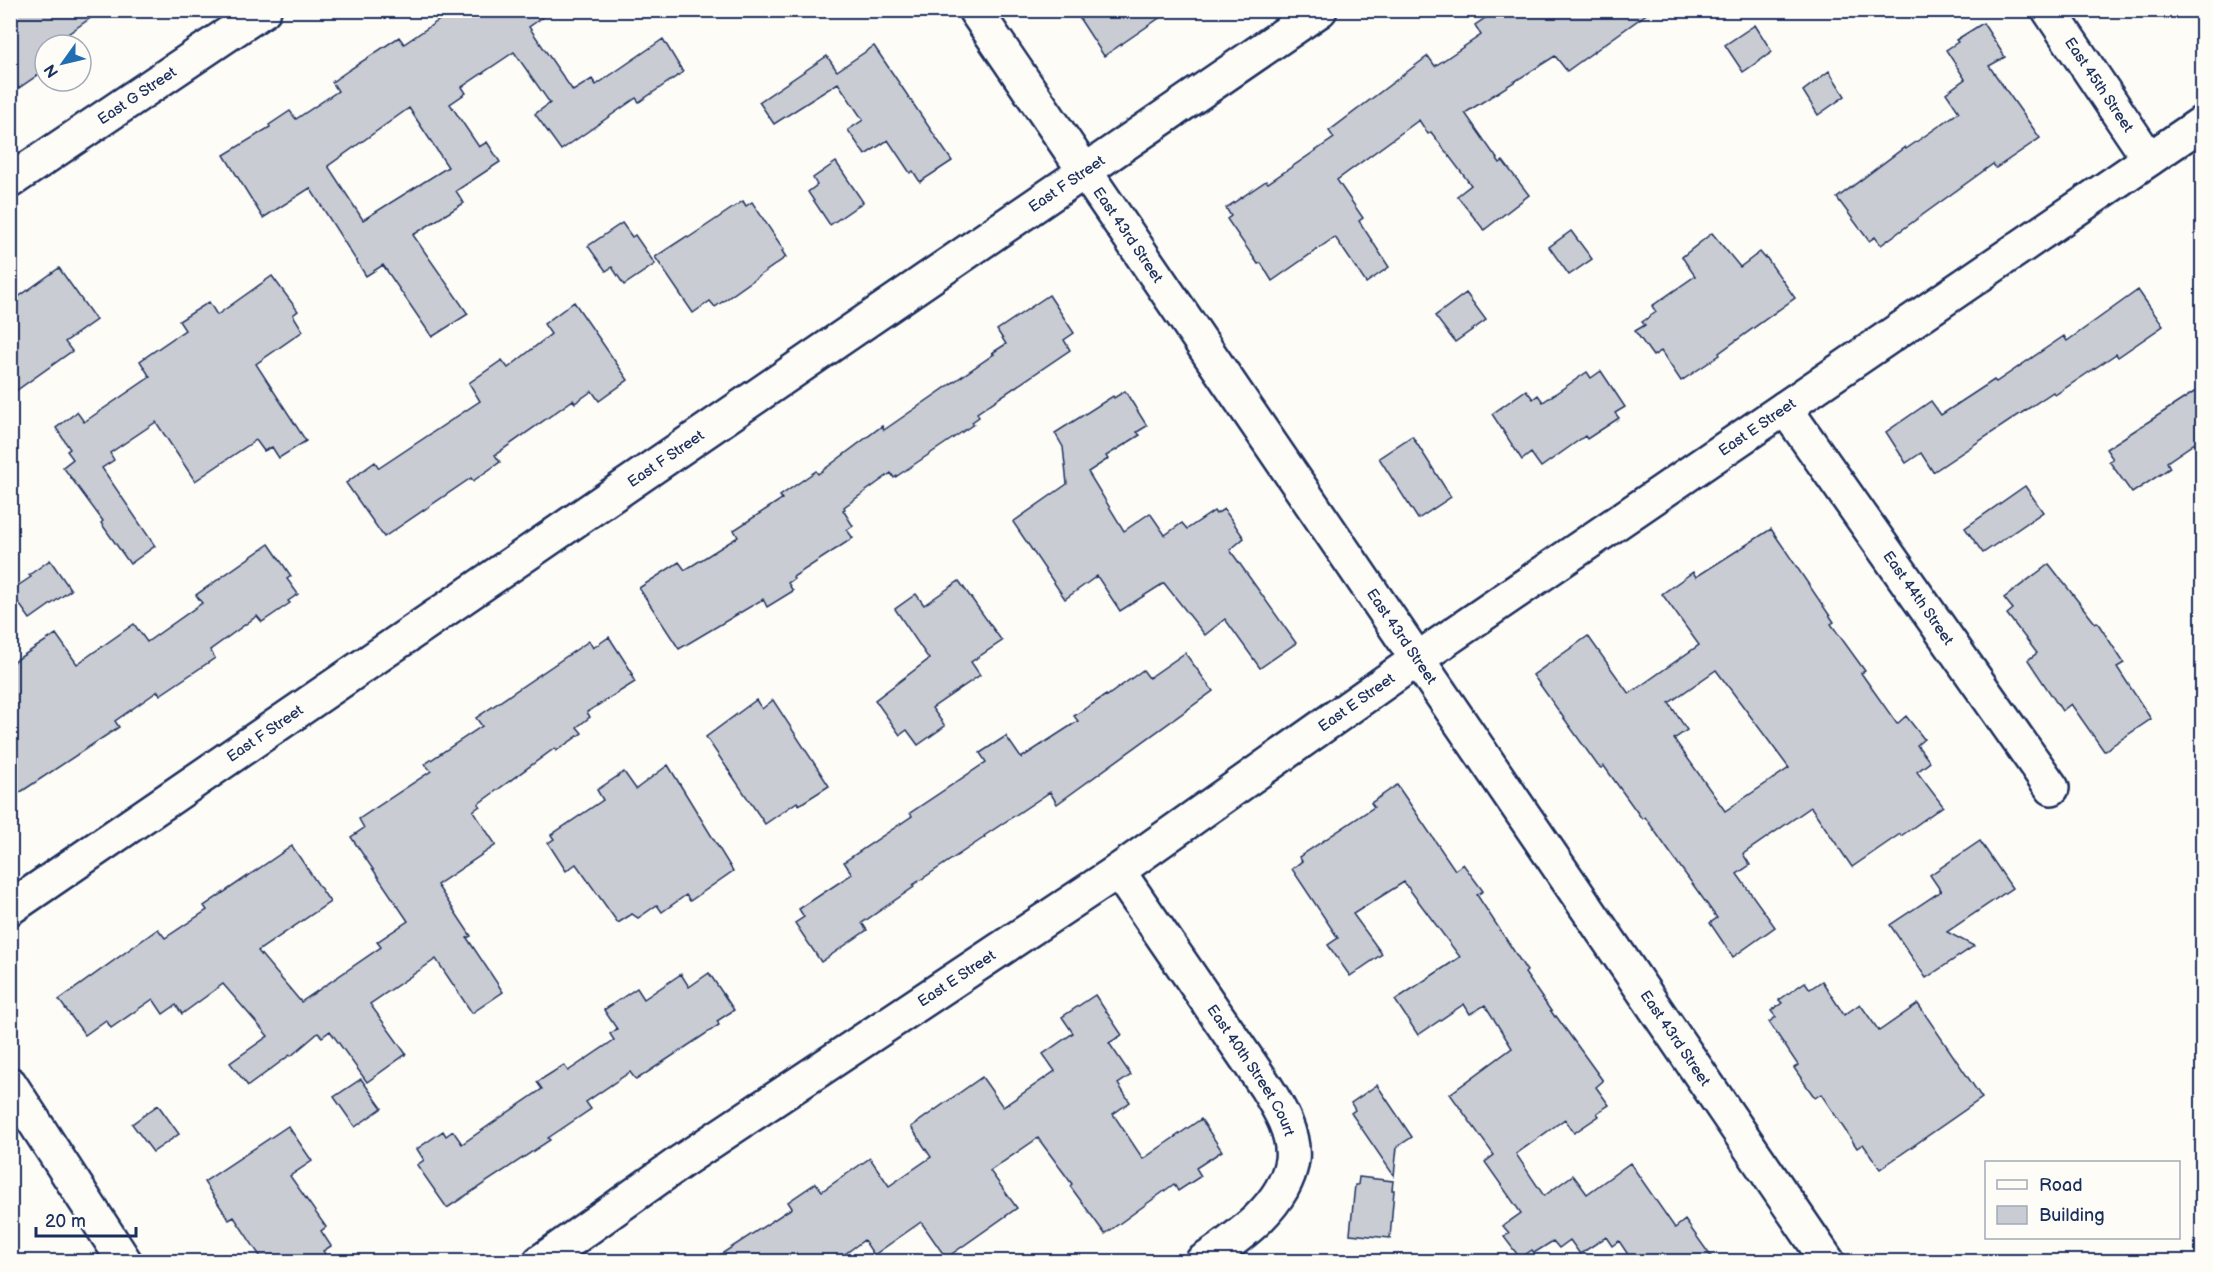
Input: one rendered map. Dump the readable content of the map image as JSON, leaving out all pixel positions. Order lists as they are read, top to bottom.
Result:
{
  "streets": {
    "street": [
      "East 45th Street",
      "East G Street",
      "East F Street",
      "East 43rd Street",
      "East E Street",
      "East 44th Street",
      "East 40th Street Court"
    ]
  },
  "crossings": [
    ["East 45th Street", "East E Street"],
    ["East F Street", "East 43rd Street"],
    ["East 43rd Street", "East E Street"],
    ["East E Street", "East 44th Street"],
    ["East E Street", "East 40th Street Court"]
  ],
  "legend": ["Road", "Building"],
  "scale_bar": "20 m",
  "north": "bottom left"
}
